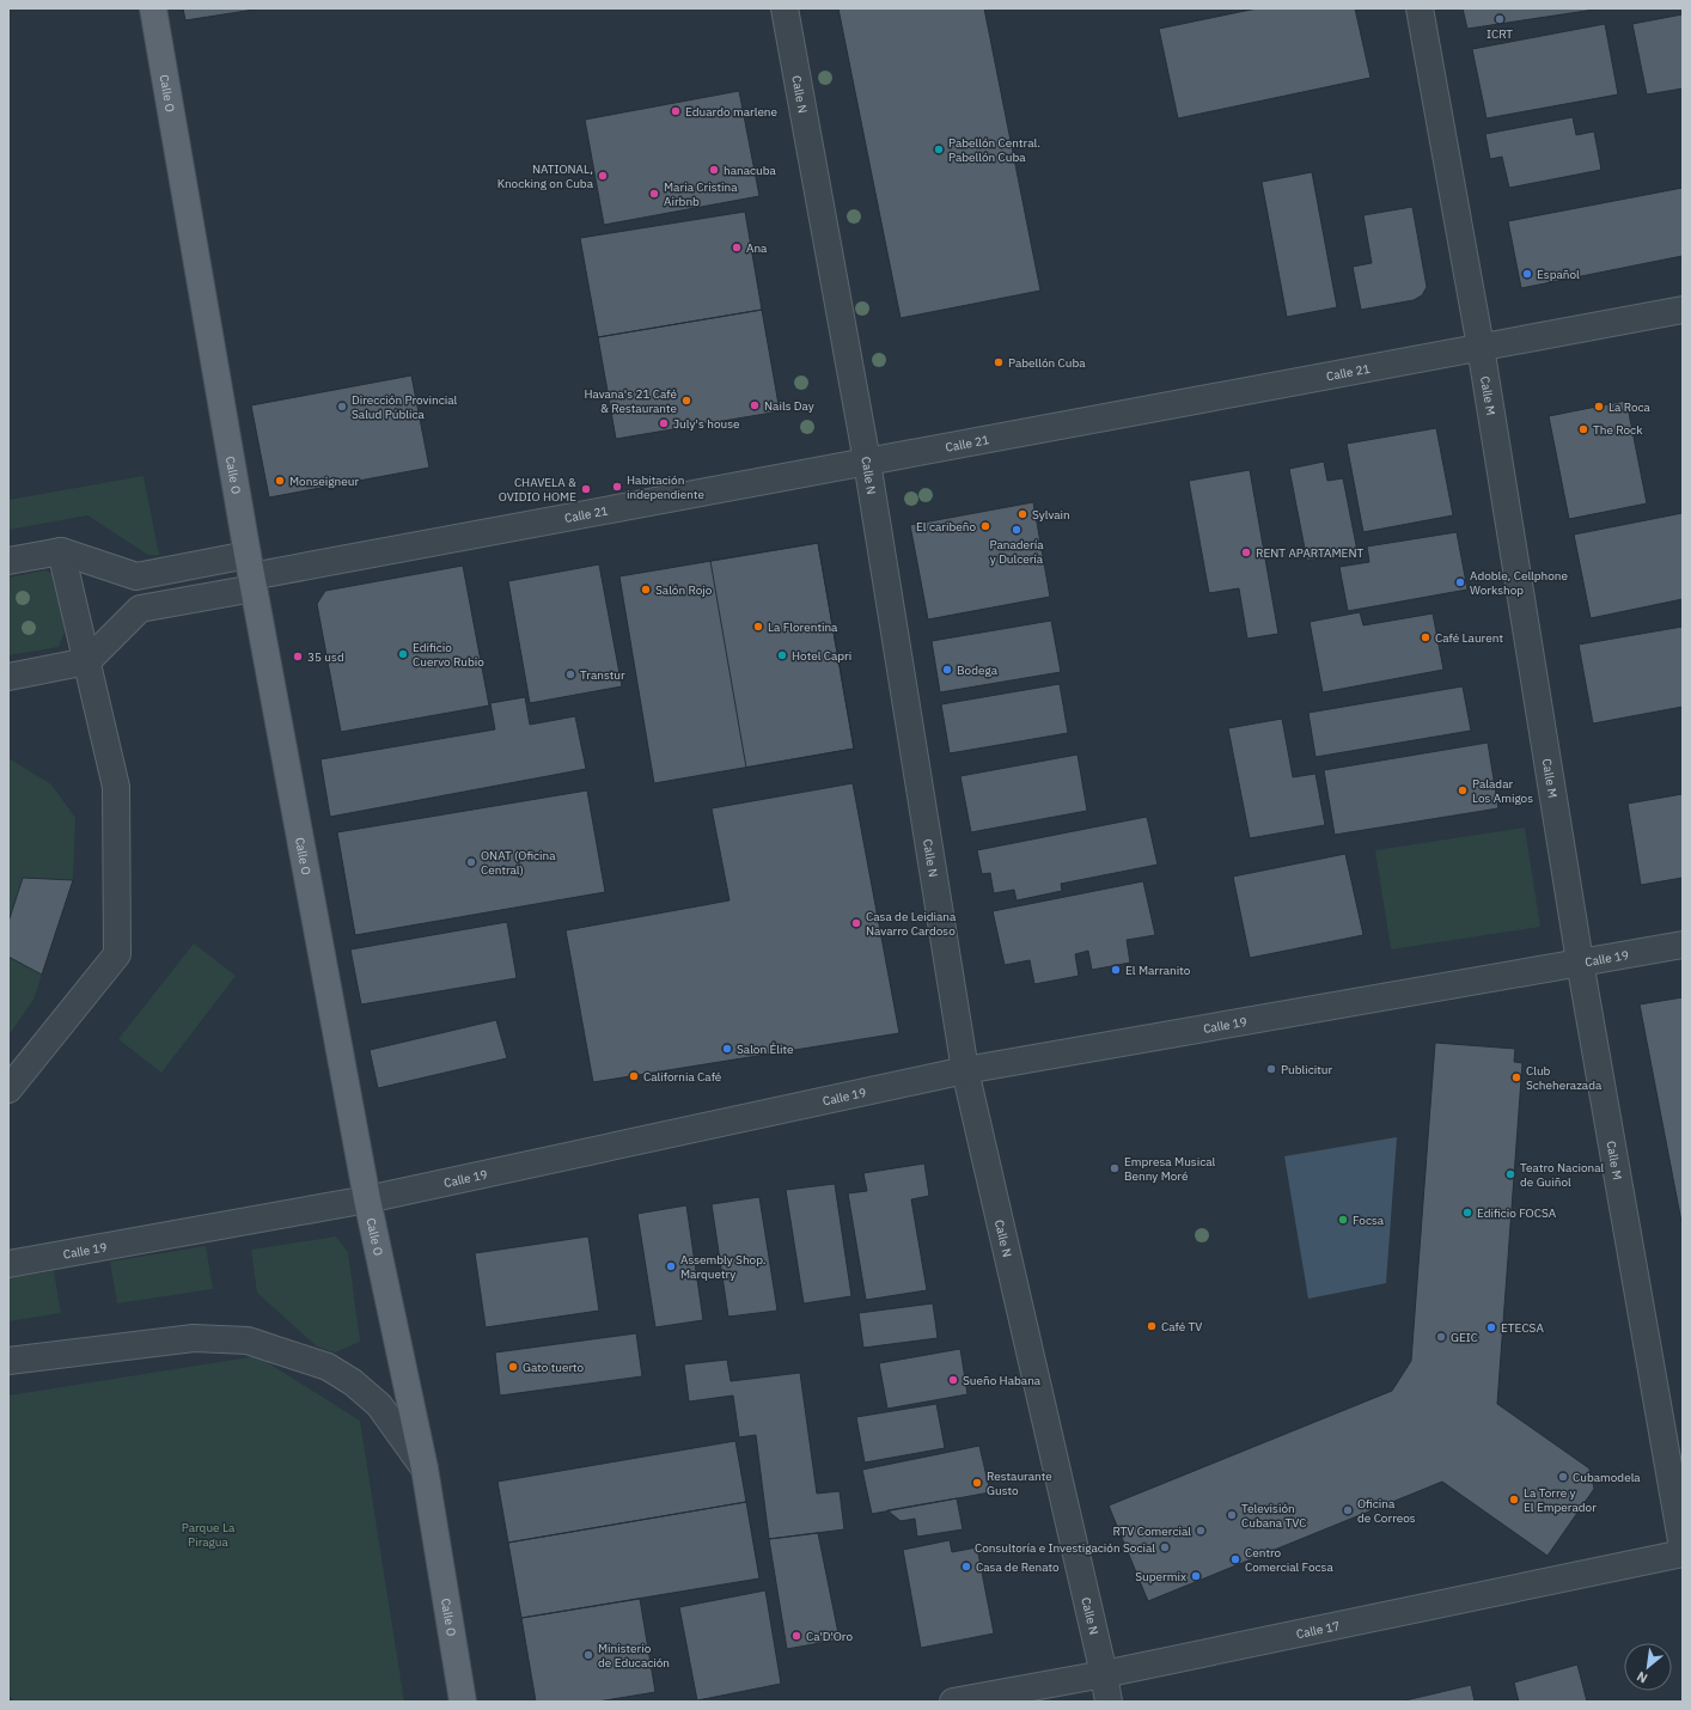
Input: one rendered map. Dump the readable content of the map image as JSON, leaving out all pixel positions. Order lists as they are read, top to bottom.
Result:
{
  "streets": {
    "main road": ["Calle O"],
    "street": [
      "Calle N",
      "Calle 21",
      "Calle M",
      "Calle 19",
      "Calle 17"
    ]
  },
  "crossings": [
    ["Calle O", "Calle 21"],
    ["Calle O", "Calle 19"],
    ["Calle N", "Calle 21"],
    ["Calle N", "Calle 19"],
    ["Calle N", "Calle 17"],
    ["Calle 21", "Calle M"],
    ["Calle M", "Calle 19"]
  ],
  "parks": ["Parque La Piragua"],
  "places": [
    "ICRT",
    "Eduardo marlene",
    "Pabellón Central. Pabellón Cuba",
    "hanacuba",
    "NATIONAL, Knocking on Cuba",
    "Maria Cristina Airbnb",
    "Ana",
    "Español",
    "Pabellón Cuba",
    "Havana's 21 Café & Restaurante",
    "Nails Day",
    "Dirección Provincial Salud Pública",
    "La Roca",
    "July's house",
    "The Rock",
    "Monseigneur",
    "Habitación independiente",
    "CHAVELA & OVIDIO HOME",
    "Sylvain",
    "El caribeño",
    "Panadería y Dulcería",
    "RENT APARTAMENT",
    "Adoble, Cellphone Workshop",
    "Salón Rojo",
    "La Florentina",
    "Café Laurent",
    "Edificio Cuervo Rubio",
    "Hotel Capri",
    "35 usd",
    "Bodega",
    "Transtur",
    "Paladar Los Amigos",
    "ONAT (Oficina Central)",
    "Casa de Leidiana Navarro Cardoso",
    "El Marranito",
    "Salon Élite",
    "Publicitur",
    "California Café",
    "Club Scheherazada",
    "Empresa Musical Benny Moré",
    "Teatro Nacional de Guiñol",
    "Edificio FOCSA",
    "Focsa",
    "Assembly Shop. Marquetry",
    "Café TV",
    "ETECSA",
    "GEIC",
    "Gato tuerto",
    "Sueño Habana",
    "Cubamodela",
    "Restaurante Gusto",
    "La Torre y El Emperador",
    "Oficina de Correos",
    "Televisión Cubana TVC",
    "RTV Comercial",
    "Consultoría e Investigación Social",
    "Centro Comercial Focsa",
    "Casa de Renato",
    "Supermix",
    "Ca'D'Oro",
    "Ministerio de Educación"
  ],
  "north": "bottom left"
}
